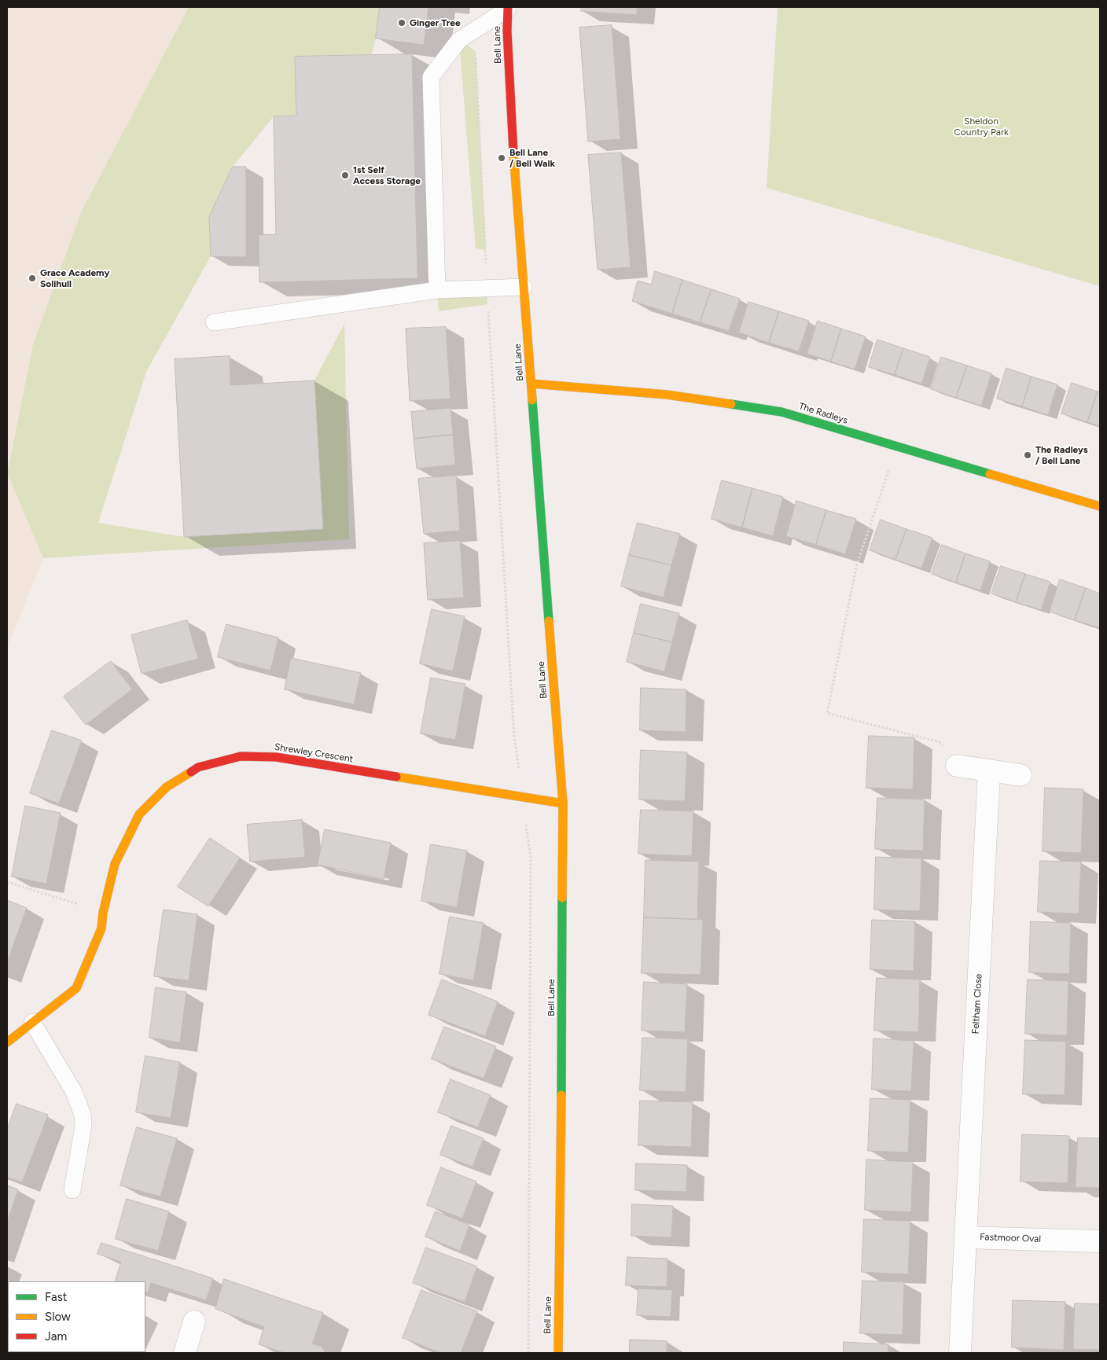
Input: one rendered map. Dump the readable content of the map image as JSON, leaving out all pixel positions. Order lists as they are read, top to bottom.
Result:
{
  "streets": {
    "street": [
      "Bell Lane",
      "The Radleys",
      "Shrewley Crescent",
      "Feltham Close",
      "Fastmoor Oval"
    ]
  },
  "crossings": [
    ["Bell Lane", "The Radleys"],
    ["Bell Lane", "Shrewley Crescent"],
    ["Feltham Close", "Fastmoor Oval"]
  ],
  "parks": ["Sheldon Country Park"],
  "places": [
    "Ginger Tree",
    "Bell Lane / Bell Walk",
    "1st Self Access Storage",
    "Grace Academy Solihull",
    "The Radleys / Bell Lane"
  ],
  "legend": ["Fast", "Slow", "Jam"]
}
